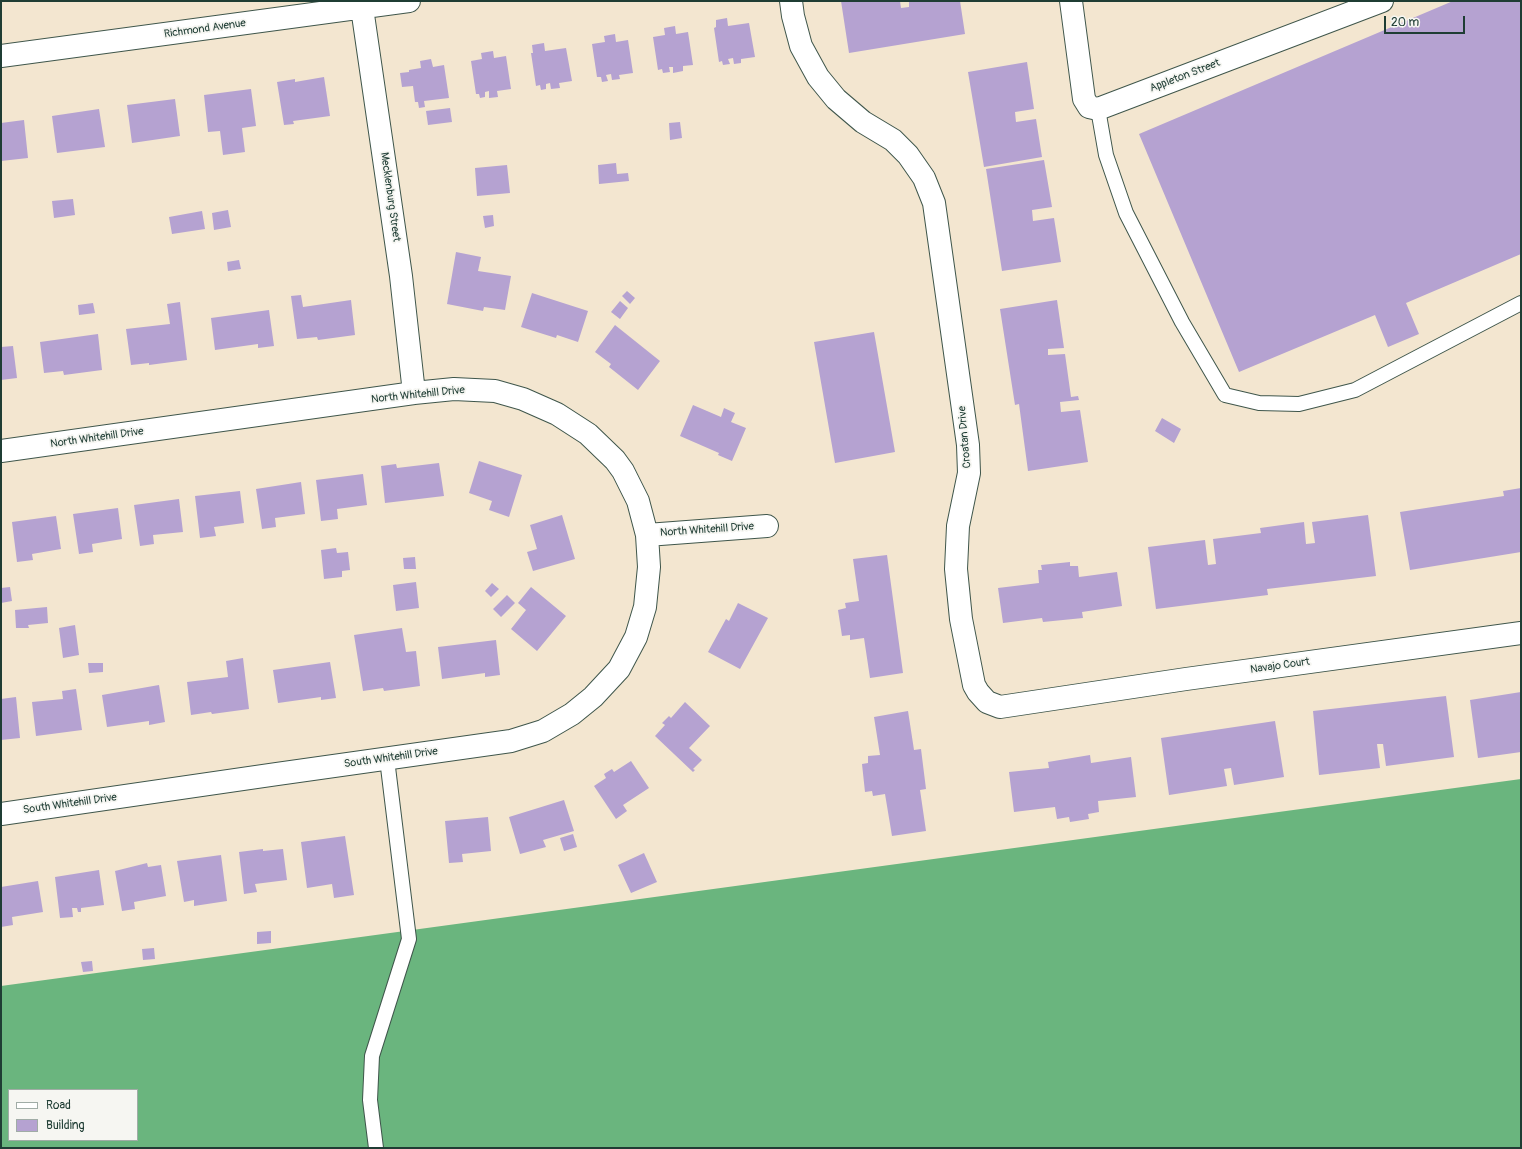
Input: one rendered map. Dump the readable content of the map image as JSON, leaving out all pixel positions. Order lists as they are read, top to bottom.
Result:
{
  "streets": {
    "street": [
      "Richmond Avenue",
      "Appleton Street",
      "Mecklenburg Street",
      "North Whitehill Drive",
      "Croatan Drive",
      "Navajo Court",
      "South Whitehill Drive"
    ]
  },
  "crossings": [
    ["Richmond Avenue", "Mecklenburg Street"],
    ["Mecklenburg Street", "North Whitehill Drive"],
    ["North Whitehill Drive", "South Whitehill Drive"],
    ["Croatan Drive", "Navajo Court"]
  ],
  "legend": ["Road", "Building"],
  "scale_bar": "20 m"
}
